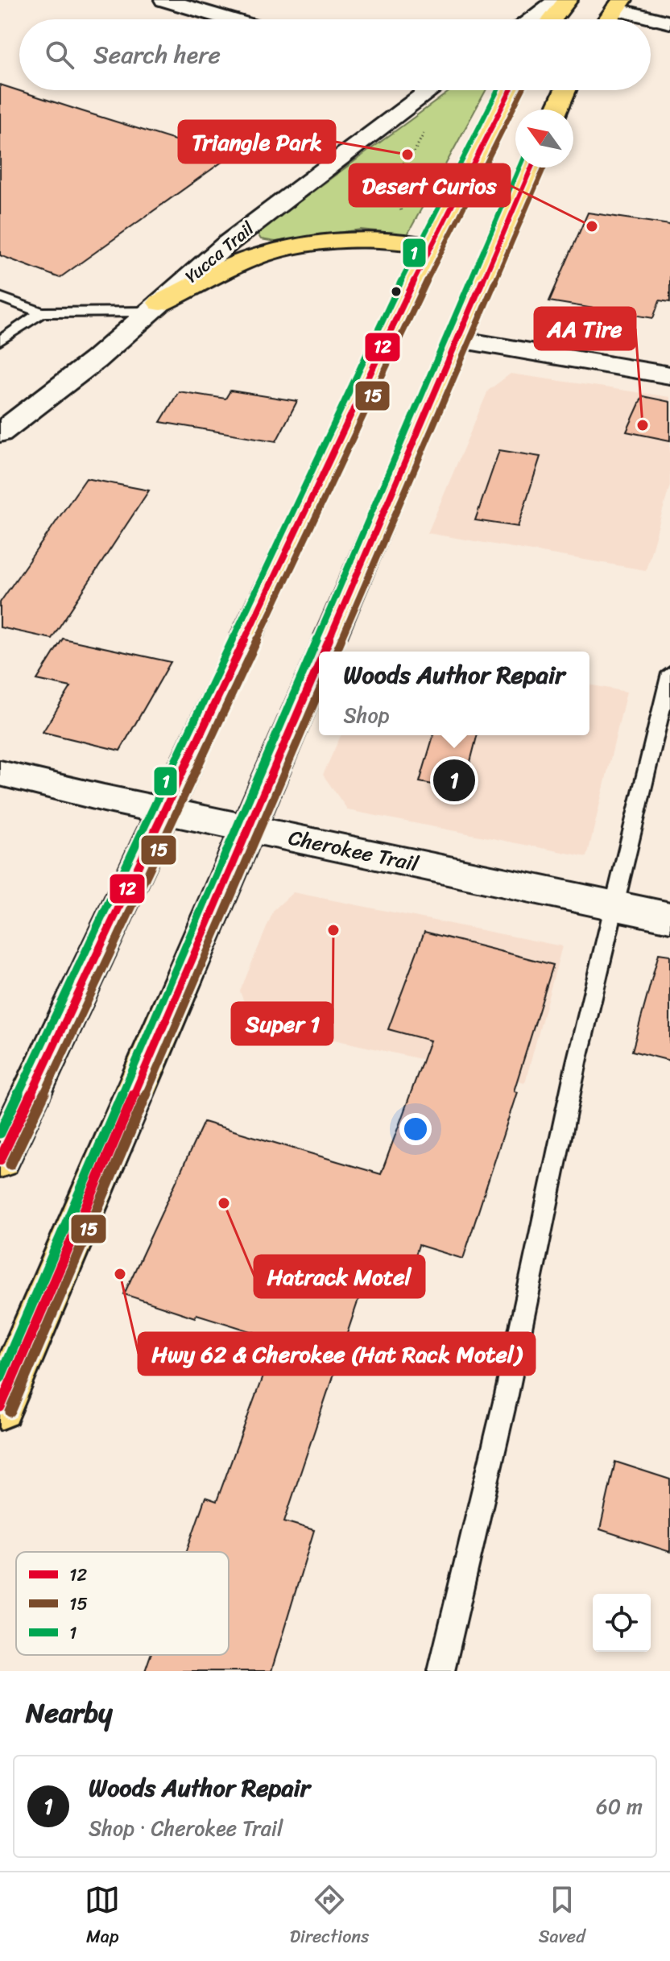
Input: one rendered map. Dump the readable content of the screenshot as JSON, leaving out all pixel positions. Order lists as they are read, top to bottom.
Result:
{
  "streets": {
    "street": ["Yucca Trail", "Cherokee Trail"]
  },
  "places": [
    "Triangle Park",
    "Desert Curios",
    "AA Tire",
    "Super 1",
    "Hatrack Motel",
    "Hwy 62 & Cherokee (Hat Rack Motel)"
  ],
  "lines": ["transit line 12", "transit line 15", "transit line 1"],
  "legend": ["12", "15", "1"],
  "north": "top left",
  "page": {
    "search": "Search here",
    "popup": ["Woods Author Repair", "Shop"],
    "pins": "1",
    "heading": "Nearby",
    "list": [
      {
        "mark": "1",
        "name": "Woods Author Repair",
        "note": "Shop · Cherokee Trail",
        "value": "60 m"
      }
    ],
    "nav": ["Map", "Directions", "Saved"]
  }
}
